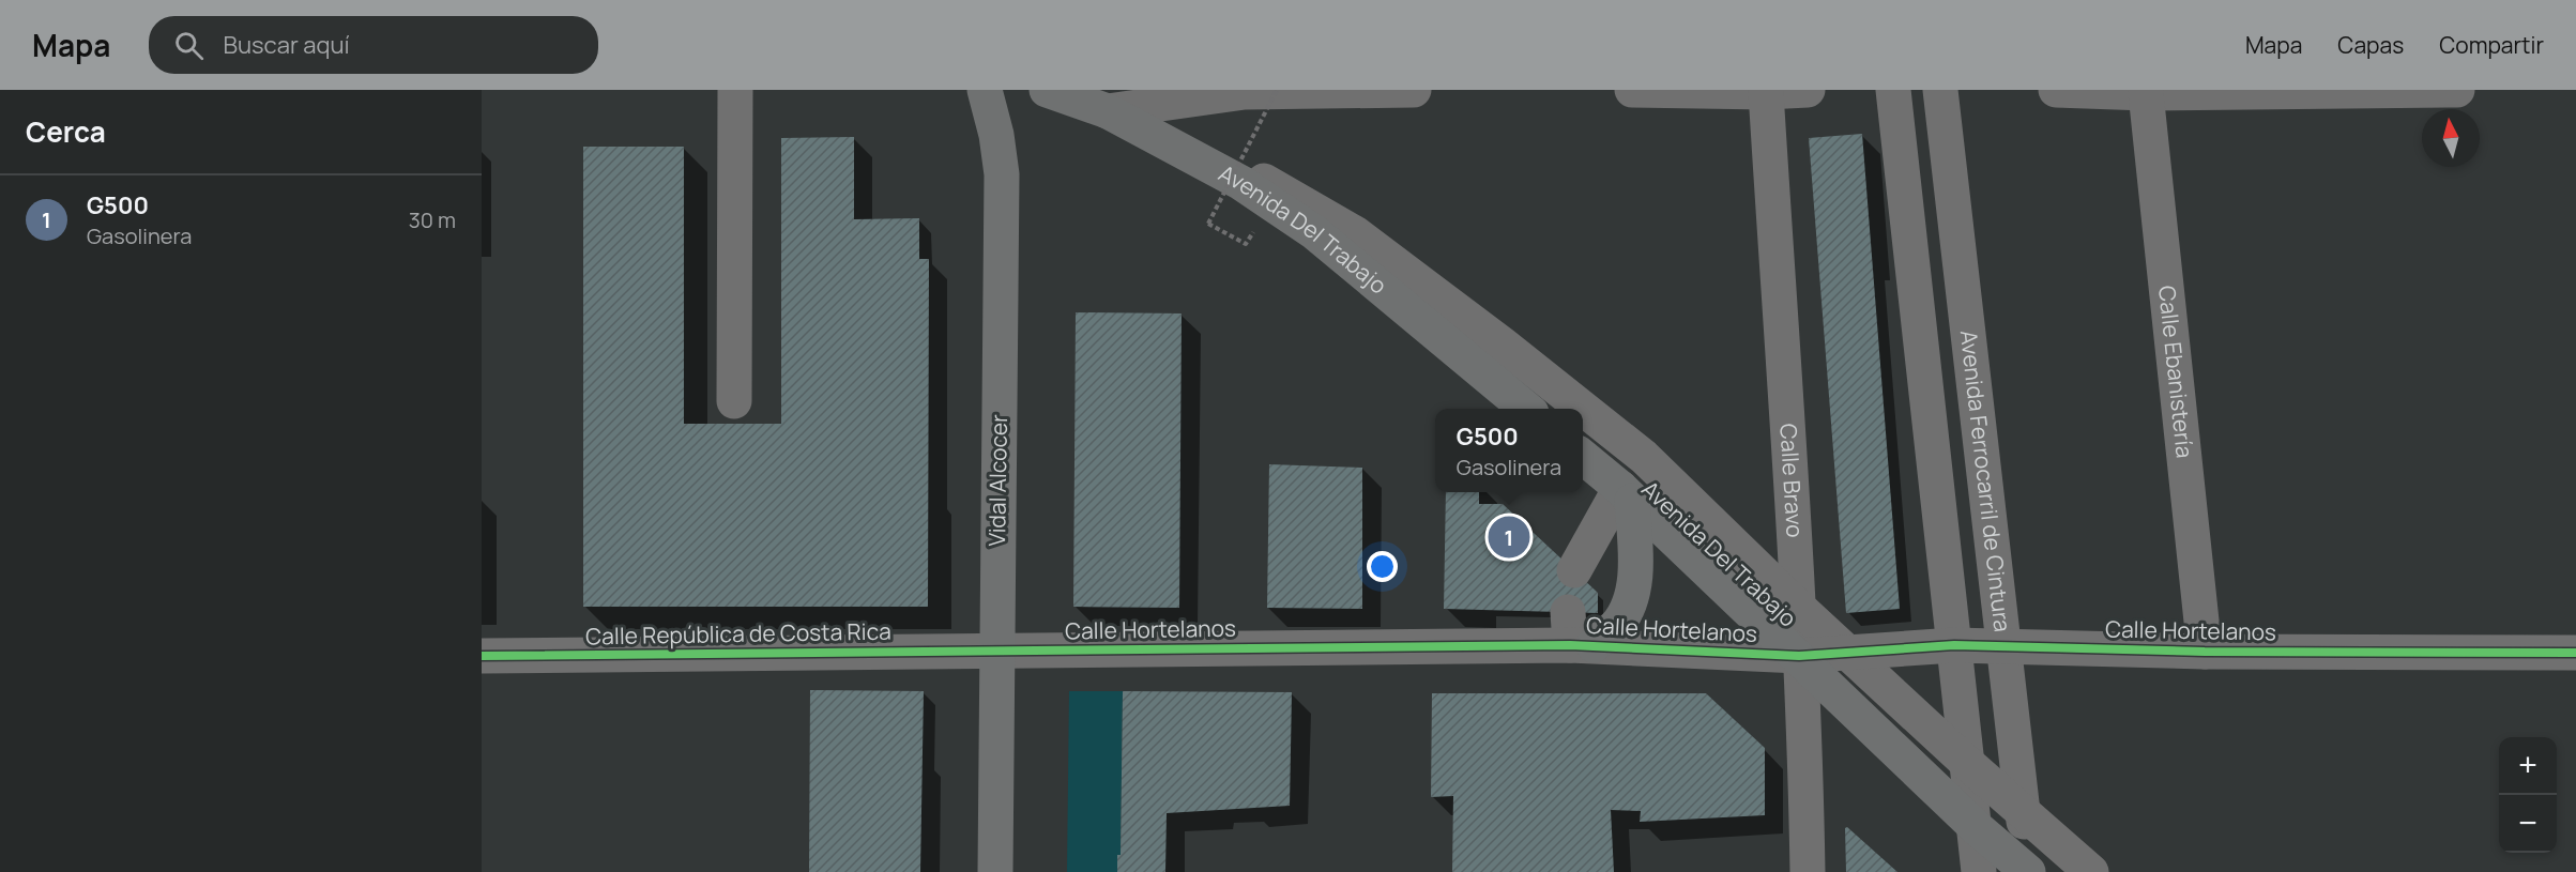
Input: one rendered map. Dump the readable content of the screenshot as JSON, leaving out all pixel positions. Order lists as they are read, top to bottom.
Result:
{
  "streets": {
    "main road": ["Avenida Del Trabajo", "Vidal Alcocer"],
    "street": [
      "Calle Ebanistería",
      "Avenida Ferrocarril de Cintura",
      "Calle Bravo",
      "Calle Hortelanos",
      "Calle República de Costa Rica"
    ]
  },
  "crossings": [
    ["Avenida Del Trabajo", "Avenida Ferrocarril de Cintura"],
    ["Avenida Del Trabajo", "Calle Bravo"],
    ["Avenida Del Trabajo", "Calle Hortelanos"],
    ["Calle Ebanistería", "Calle Hortelanos"],
    ["Vidal Alcocer", "Calle Hortelanos"],
    ["Vidal Alcocer", "Calle República de Costa Rica"],
    ["Avenida Ferrocarril de Cintura", "Calle Hortelanos"],
    ["Calle Bravo", "Calle Hortelanos"],
    ["Calle Hortelanos", "Calle República de Costa Rica"]
  ],
  "north": "top",
  "page": {
    "header": "Mapa",
    "search": "Buscar aquí",
    "nav": ["Mapa", "Capas", "Compartir"],
    "heading": "Cerca",
    "list": [
      {
        "mark": "1",
        "name": "G500",
        "note": "Gasolinera",
        "value": "30 m"
      }
    ],
    "popup": ["G500", "Gasolinera"],
    "pins": "1",
    "map_buttons": ["+", "−"]
  }
}
